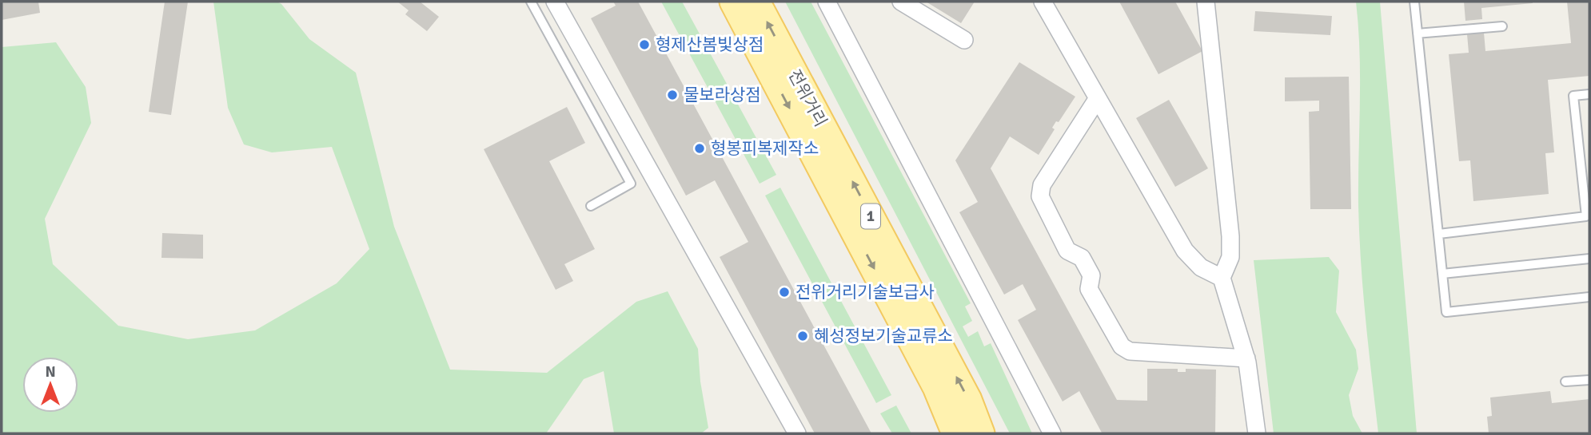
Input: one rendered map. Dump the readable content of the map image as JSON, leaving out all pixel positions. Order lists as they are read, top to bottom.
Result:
{
  "streets": {
    "main road": ["전위거리", "1"]
  },
  "places": [
    "형제산봄빛상점",
    "물보라상점",
    "형봉피복제작소",
    "전위거리기술보급사",
    "혜성정보기술교류소"
  ],
  "north": "top"
}
